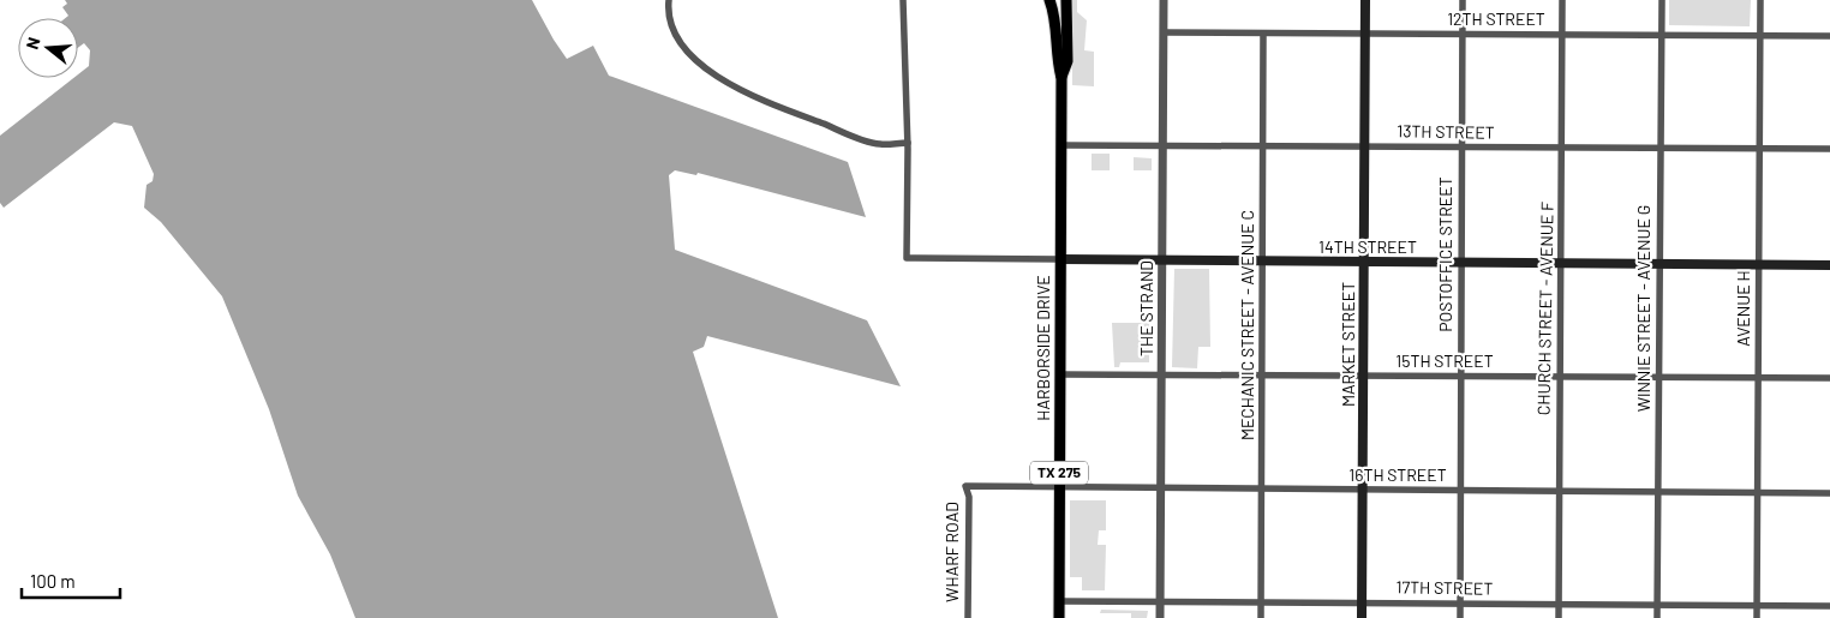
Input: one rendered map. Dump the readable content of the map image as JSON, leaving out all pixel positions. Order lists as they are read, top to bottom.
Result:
{
  "streets": {
    "main road": [
      "14TH STREET",
      "MARKET STREET",
      "HARBORSIDE DRIVE",
      "TX 275"
    ],
    "street": [
      "12TH STREET",
      "13TH STREET",
      "POSTOFFICE STREET",
      "THE STRAND",
      "CHURCH STREET - AVENUE F",
      "WINNIE STREET - AVENUE G",
      "AVENUE H",
      "MECHANIC STREET - AVENUE C",
      "15TH STREET",
      "16TH STREET",
      "WHARF ROAD",
      "17TH STREET"
    ]
  },
  "crossings": [
    ["12TH STREET", "POSTOFFICE STREET"],
    ["12TH STREET", "THE STRAND"],
    ["12TH STREET", "CHURCH STREET - AVENUE F"],
    ["12TH STREET", "WINNIE STREET - AVENUE G"],
    ["12TH STREET", "AVENUE H"],
    ["12TH STREET", "MECHANIC STREET - AVENUE C"],
    ["12TH STREET", "MARKET STREET"],
    ["13TH STREET", "POSTOFFICE STREET"],
    ["13TH STREET", "THE STRAND"],
    ["13TH STREET", "CHURCH STREET - AVENUE F"],
    ["13TH STREET", "WINNIE STREET - AVENUE G"],
    ["13TH STREET", "AVENUE H"],
    ["13TH STREET", "MECHANIC STREET - AVENUE C"],
    ["13TH STREET", "MARKET STREET"],
    ["13TH STREET", "HARBORSIDE DRIVE"],
    ["14TH STREET", "POSTOFFICE STREET"],
    ["14TH STREET", "THE STRAND"],
    ["14TH STREET", "CHURCH STREET - AVENUE F"],
    ["14TH STREET", "WINNIE STREET - AVENUE G"],
    ["14TH STREET", "AVENUE H"],
    ["14TH STREET", "MECHANIC STREET - AVENUE C"],
    ["14TH STREET", "MARKET STREET"],
    ["14TH STREET", "HARBORSIDE DRIVE"],
    ["POSTOFFICE STREET", "15TH STREET"],
    ["POSTOFFICE STREET", "16TH STREET"],
    ["POSTOFFICE STREET", "17TH STREET"],
    ["THE STRAND", "15TH STREET"],
    ["THE STRAND", "16TH STREET"],
    ["THE STRAND", "17TH STREET"],
    ["CHURCH STREET - AVENUE F", "15TH STREET"],
    ["CHURCH STREET - AVENUE F", "16TH STREET"],
    ["CHURCH STREET - AVENUE F", "17TH STREET"],
    ["WINNIE STREET - AVENUE G", "15TH STREET"],
    ["WINNIE STREET - AVENUE G", "16TH STREET"],
    ["WINNIE STREET - AVENUE G", "17TH STREET"],
    ["AVENUE H", "15TH STREET"],
    ["AVENUE H", "16TH STREET"],
    ["AVENUE H", "17TH STREET"],
    ["MECHANIC STREET - AVENUE C", "15TH STREET"],
    ["MECHANIC STREET - AVENUE C", "16TH STREET"],
    ["MECHANIC STREET - AVENUE C", "17TH STREET"],
    ["MARKET STREET", "15TH STREET"],
    ["MARKET STREET", "16TH STREET"],
    ["MARKET STREET", "17TH STREET"],
    ["HARBORSIDE DRIVE", "15TH STREET"],
    ["HARBORSIDE DRIVE", "16TH STREET"],
    ["HARBORSIDE DRIVE", "17TH STREET"],
    ["16TH STREET", "WHARF ROAD"]
  ],
  "scale_bar": "100 m",
  "north": "left"
}
